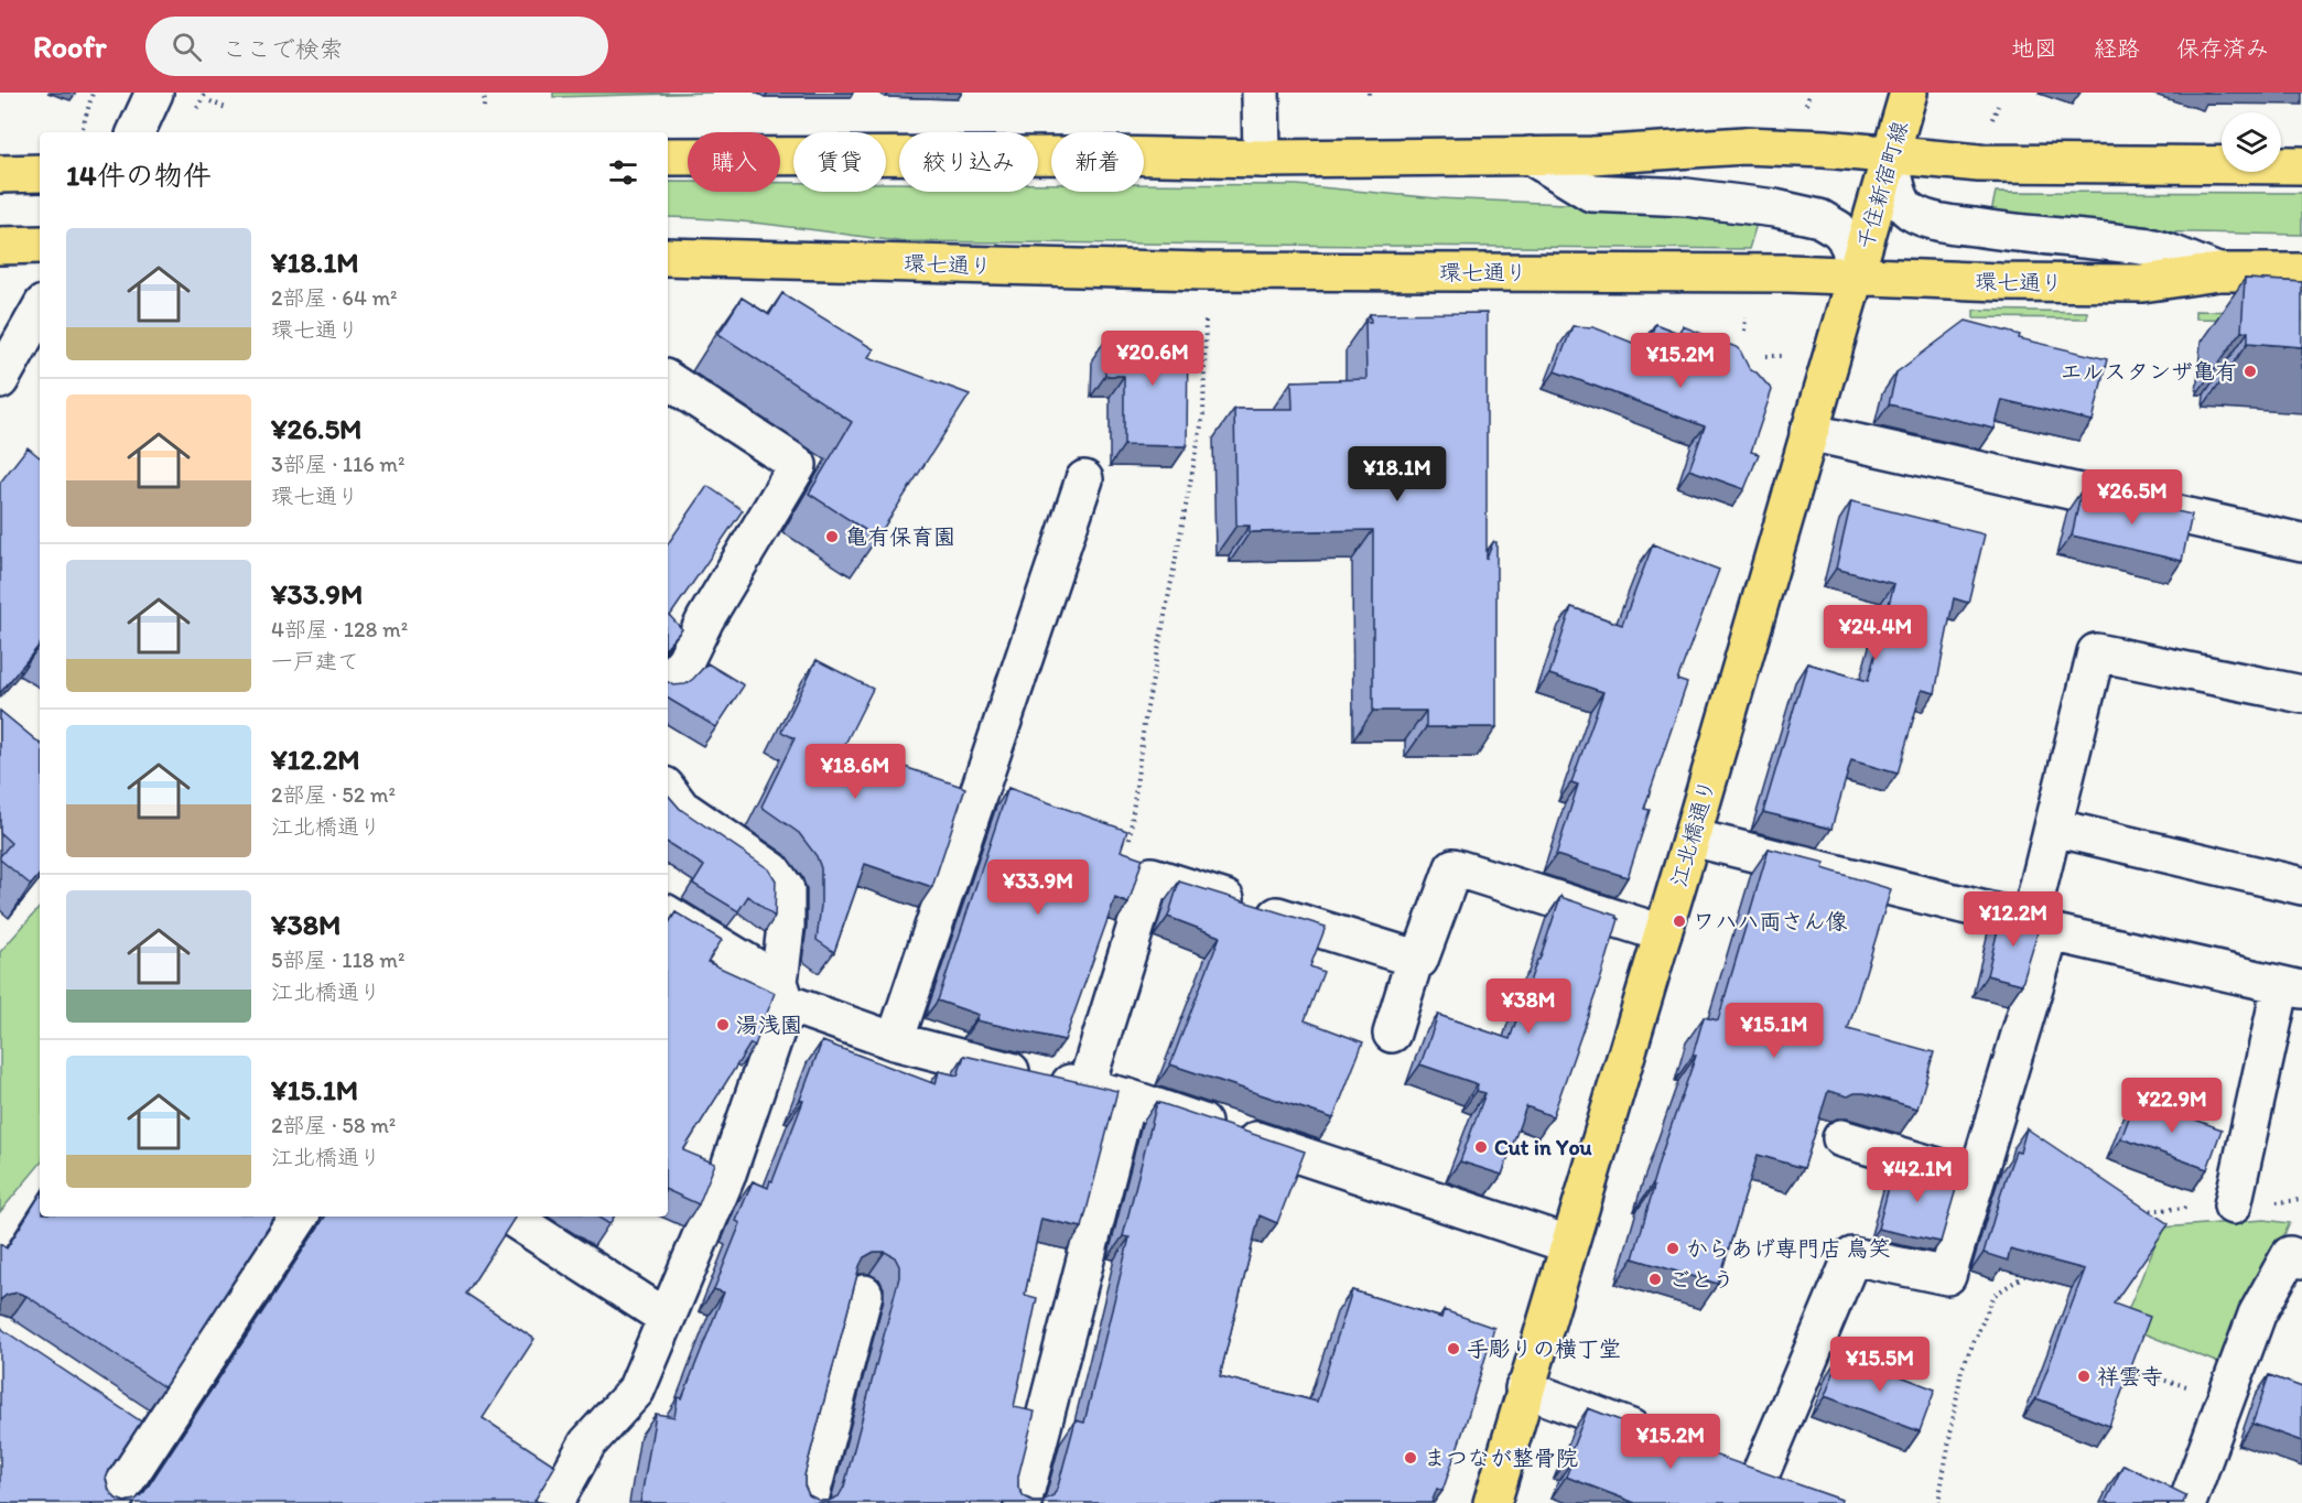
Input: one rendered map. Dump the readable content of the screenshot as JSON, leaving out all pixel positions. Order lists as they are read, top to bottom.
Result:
{
  "streets": {
    "main road": ["千住新宿町線", "環七通り", "江北橋通り"]
  },
  "crossings": [
    ["千住新宿町線", "環七通り"],
    ["千住新宿町線", "江北橋通り"],
    ["環七通り", "江北橋通り"]
  ],
  "places": [
    "エルスタンザ亀有",
    "亀有保育園",
    "ワハハ両さん像",
    "湯浅園",
    "Cut in You",
    "からあげ専門店 鳥笑",
    "ごとう",
    "手彫りの横丁堂",
    "祥雲寺",
    "まつなが整骨院"
  ],
  "page": {
    "header": "Roofr",
    "search": "ここで検索",
    "nav": ["地図", "経路", "保存済み"],
    "chip": [
      "購入",
      "賃貸",
      "絞り込み",
      "新着"
    ],
    "heading": "14件の物件",
    "list": [
      {
        "name": "¥18.1M",
        "note": "2部屋 · 64 m² · 環七通り"
      },
      {
        "name": "¥26.5M",
        "note": "3部屋 · 116 m² · 環七通り"
      },
      {
        "name": "¥33.9M",
        "note": "4部屋 · 128 m² · 一戸建て"
      },
      {
        "name": "¥12.2M",
        "note": "2部屋 · 52 m² · 江北橋通り"
      },
      {
        "name": "¥38M",
        "note": "5部屋 · 118 m² · 江北橋通り"
      },
      {
        "name": "¥15.1M",
        "note": "2部屋 · 58 m² · 江北橋通り"
      }
    ],
    "price": [
      "¥20.6M",
      "¥15.2M",
      "¥18.1M",
      "¥26.5M",
      "¥24.4M",
      "¥18.6M",
      "¥33.9M",
      "¥12.2M",
      "¥38M",
      "¥15.1M",
      "¥22.9M",
      "¥42.1M",
      "¥15.5M",
      "¥15.2M"
    ]
  }
}
